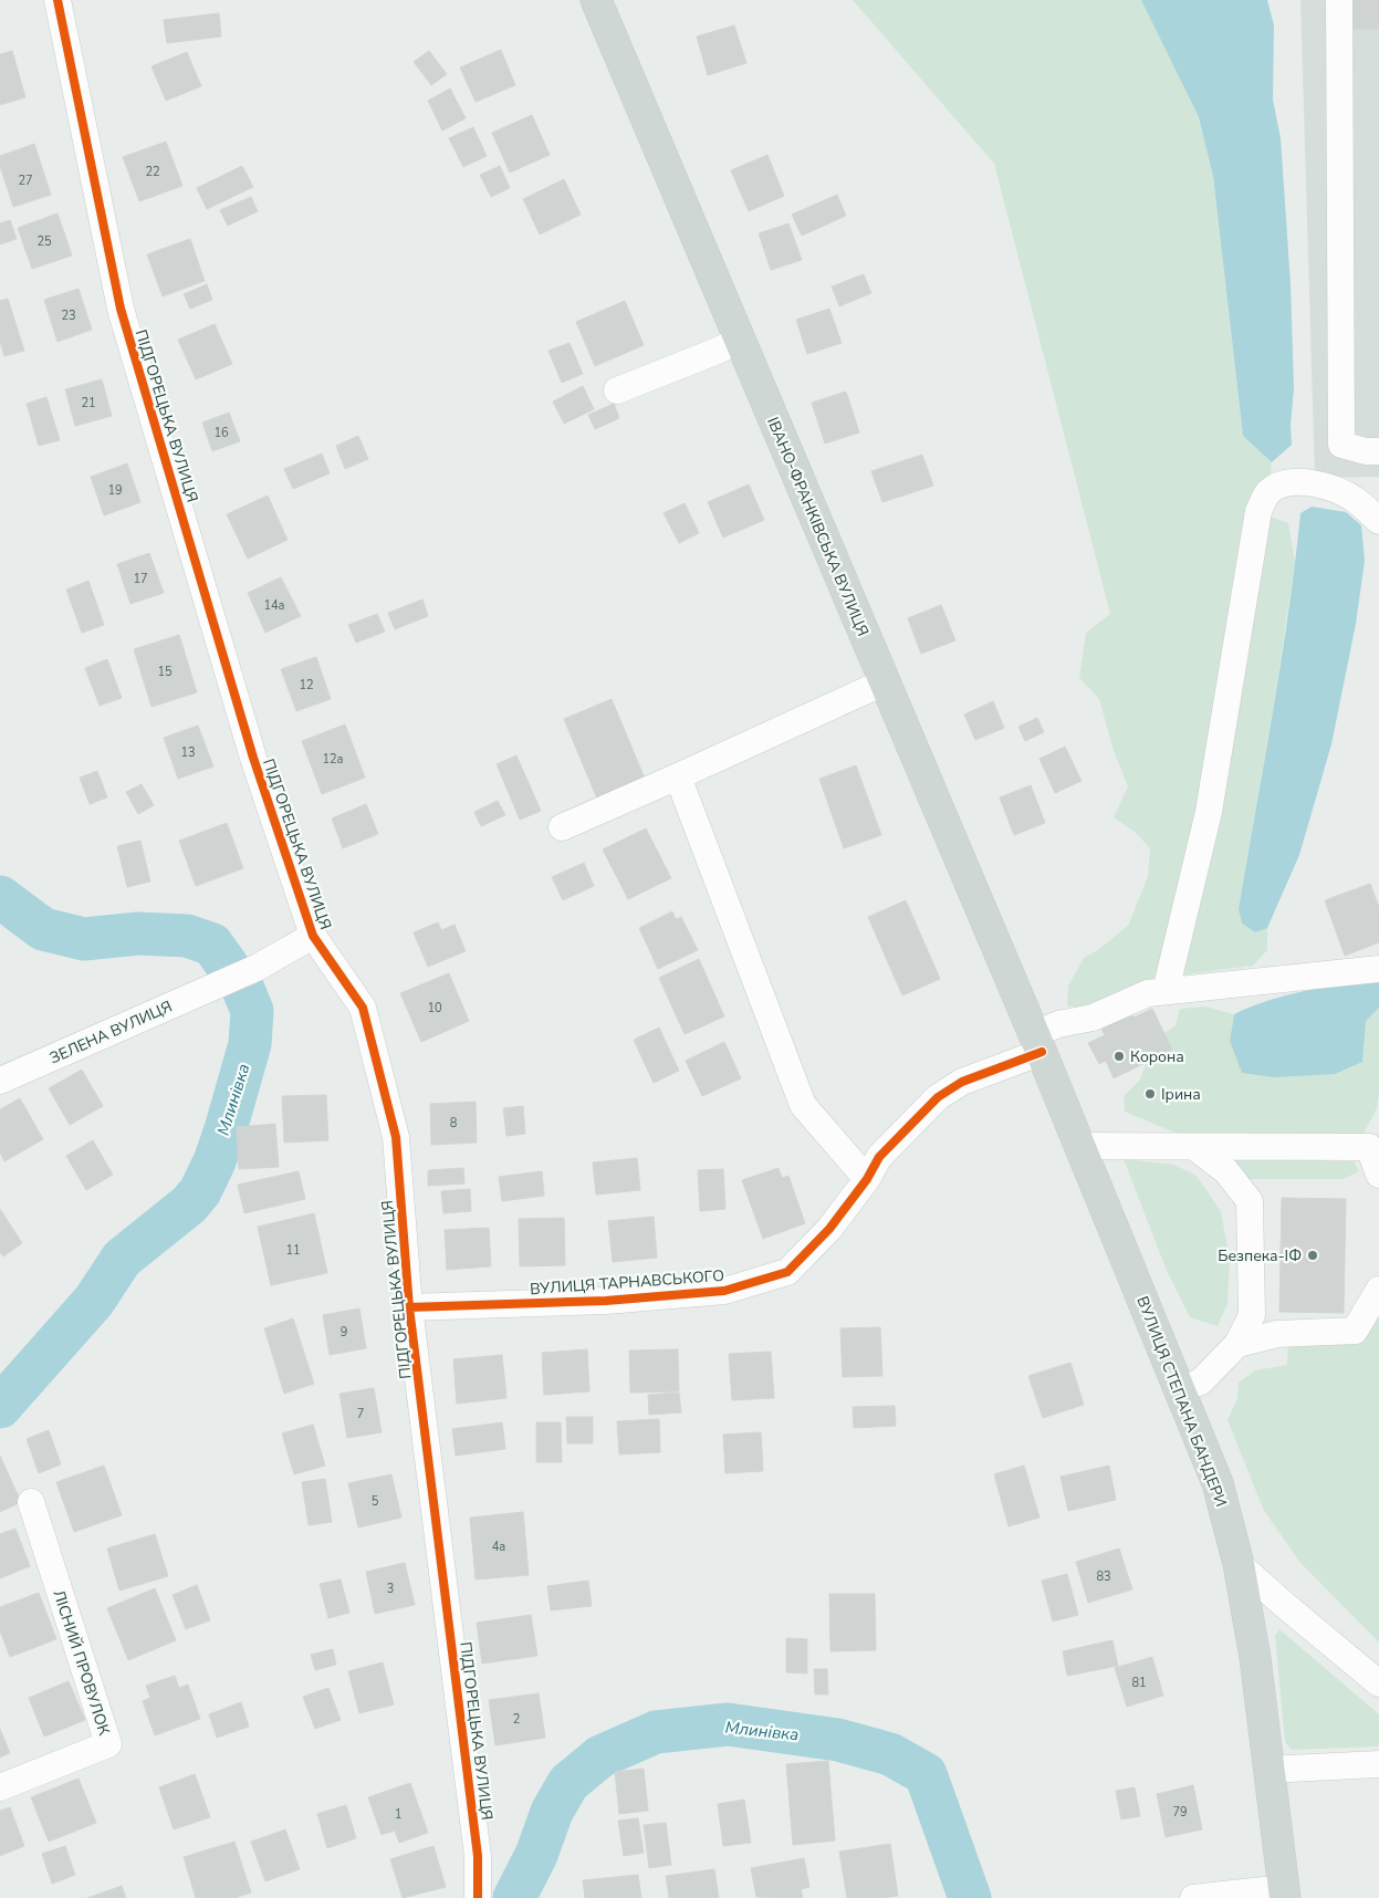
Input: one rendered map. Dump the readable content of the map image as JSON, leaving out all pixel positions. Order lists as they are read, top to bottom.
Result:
{
  "streets": {
    "main road": ["ІВАНО-ФРАНКІВСЬКА ВУЛИЦЯ", "ВУЛИЦЯ СТЕПАНА БАНДЕРИ"],
    "street": [
      "ПІДГОРЕЦЬКА ВУЛИЦЯ",
      "ЗЕЛЕНА ВУЛИЦЯ",
      "ВУЛИЦЯ ТАРНАВСЬКОГО",
      "ЛІСНИЙ ПРОВУЛОК"
    ]
  },
  "crossings": [
    ["ПІДГОРЕЦЬКА ВУЛИЦЯ", "ЗЕЛЕНА ВУЛИЦЯ"],
    ["ПІДГОРЕЦЬКА ВУЛИЦЯ", "ВУЛИЦЯ ТАРНАВСЬКОГО"],
    ["ІВАНО-ФРАНКІВСЬКА ВУЛИЦЯ", "ВУЛИЦЯ ТАРНАВСЬКОГО"],
    ["ІВАНО-ФРАНКІВСЬКА ВУЛИЦЯ", "ВУЛИЦЯ СТЕПАНА БАНДЕРИ"],
    ["ВУЛИЦЯ ТАРНАВСЬКОГО", "ВУЛИЦЯ СТЕПАНА БАНДЕРИ"]
  ],
  "water": ["Млинівка"],
  "places": ["Корона", "Ірина", "Безпека-ІФ"],
  "house_numbers": [
    "22",
    "27",
    "25",
    "23",
    "21",
    "16",
    "19",
    "17",
    "14а",
    "15",
    "12",
    "13",
    "12а",
    "10",
    "8",
    "11",
    "9",
    "7",
    "5",
    "4а",
    "83",
    "3",
    "81",
    "2",
    "79",
    "1"
  ]
}
